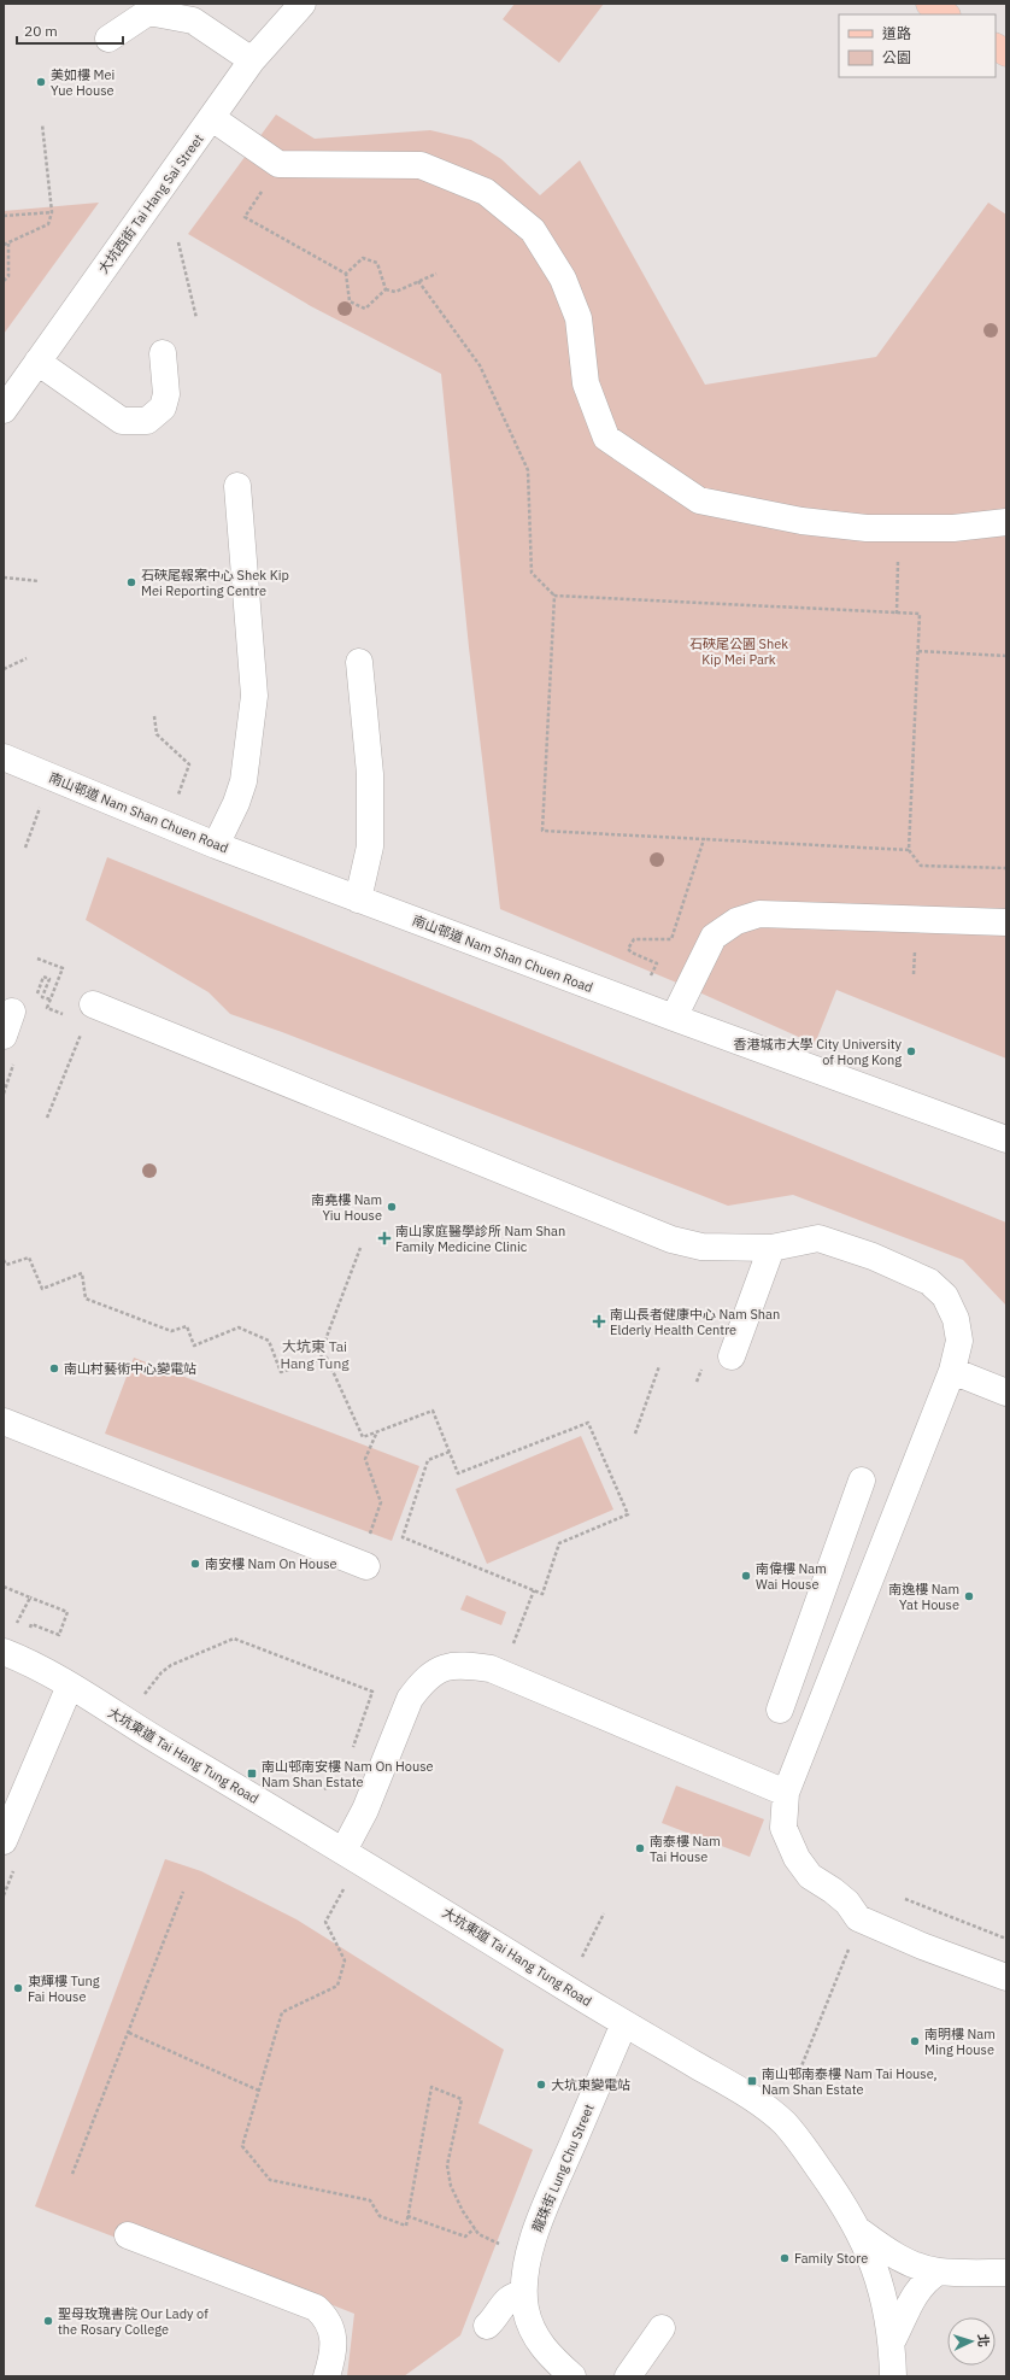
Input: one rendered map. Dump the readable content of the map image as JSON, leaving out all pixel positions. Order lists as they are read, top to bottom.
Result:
{
  "streets": {
    "street": [
      "大坑西街 Tai Hang Sai Street",
      "南山邨道 Nam Shan Chuen Road",
      "大坑東道 Tai Hang Tung Road",
      "龍珠街 Lung Chu Street"
    ]
  },
  "crossings": [
    ["大坑東道 Tai Hang Tung Road", "龍珠街 Lung Chu Street"]
  ],
  "districts": ["大坑東 Tai Hang Tung"],
  "parks": ["石硤尾公園 Shek Kip Mei Park"],
  "places": {
    "other": [
      "美如樓 Mei Yue House",
      "石硤尾報案中心 Shek Kip Mei Reporting Centre",
      "香港城市大學 City University of Hong Kong",
      "南堯樓 Nam Yiu House",
      "南山村藝術中心變電站",
      "南安樓 Nam On House",
      "南偉樓 Nam Wai House",
      "南逸樓 Nam Yat House",
      "南泰樓 Nam Tai House",
      "東輝樓 Tung Fai House",
      "南明樓 Nam Ming House",
      "大坑東變電站",
      "Family Store",
      "聖母玫瑰書院 Our Lady of the Rosary College"
    ],
    "health": ["南山家庭醫學診所 Nam Shan Family Medicine Clinic", "南山長者健康中心 Nam Shan Elderly Health Centre"],
    "transit": ["南山邨南安樓 Nam On House Nam Shan Estate", "南山邨南泰樓 Nam Tai House, Nam Shan Estate"]
  },
  "legend": ["道路", "公園"],
  "scale_bar": "20 m",
  "north": "right"
}
